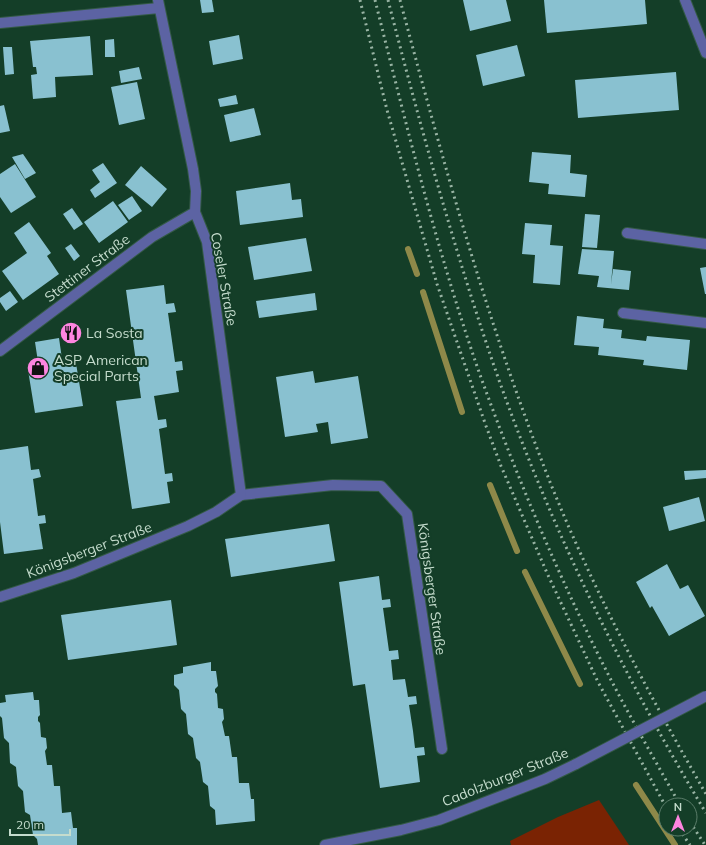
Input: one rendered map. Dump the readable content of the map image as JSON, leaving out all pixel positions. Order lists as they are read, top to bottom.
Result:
{
  "streets": {
    "street": [
      "Stettiner Straße",
      "Coseler Straße",
      "Königsberger Straße",
      "Cadolzburger Straße"
    ]
  },
  "crossings": [
    ["Stettiner Straße", "Coseler Straße"],
    ["Coseler Straße", "Königsberger Straße"]
  ],
  "places": {
    "restaurant": ["La Sosta"],
    "shop": ["ASP American Special Parts"]
  },
  "scale_bar": "20 m",
  "north": "top"
}
